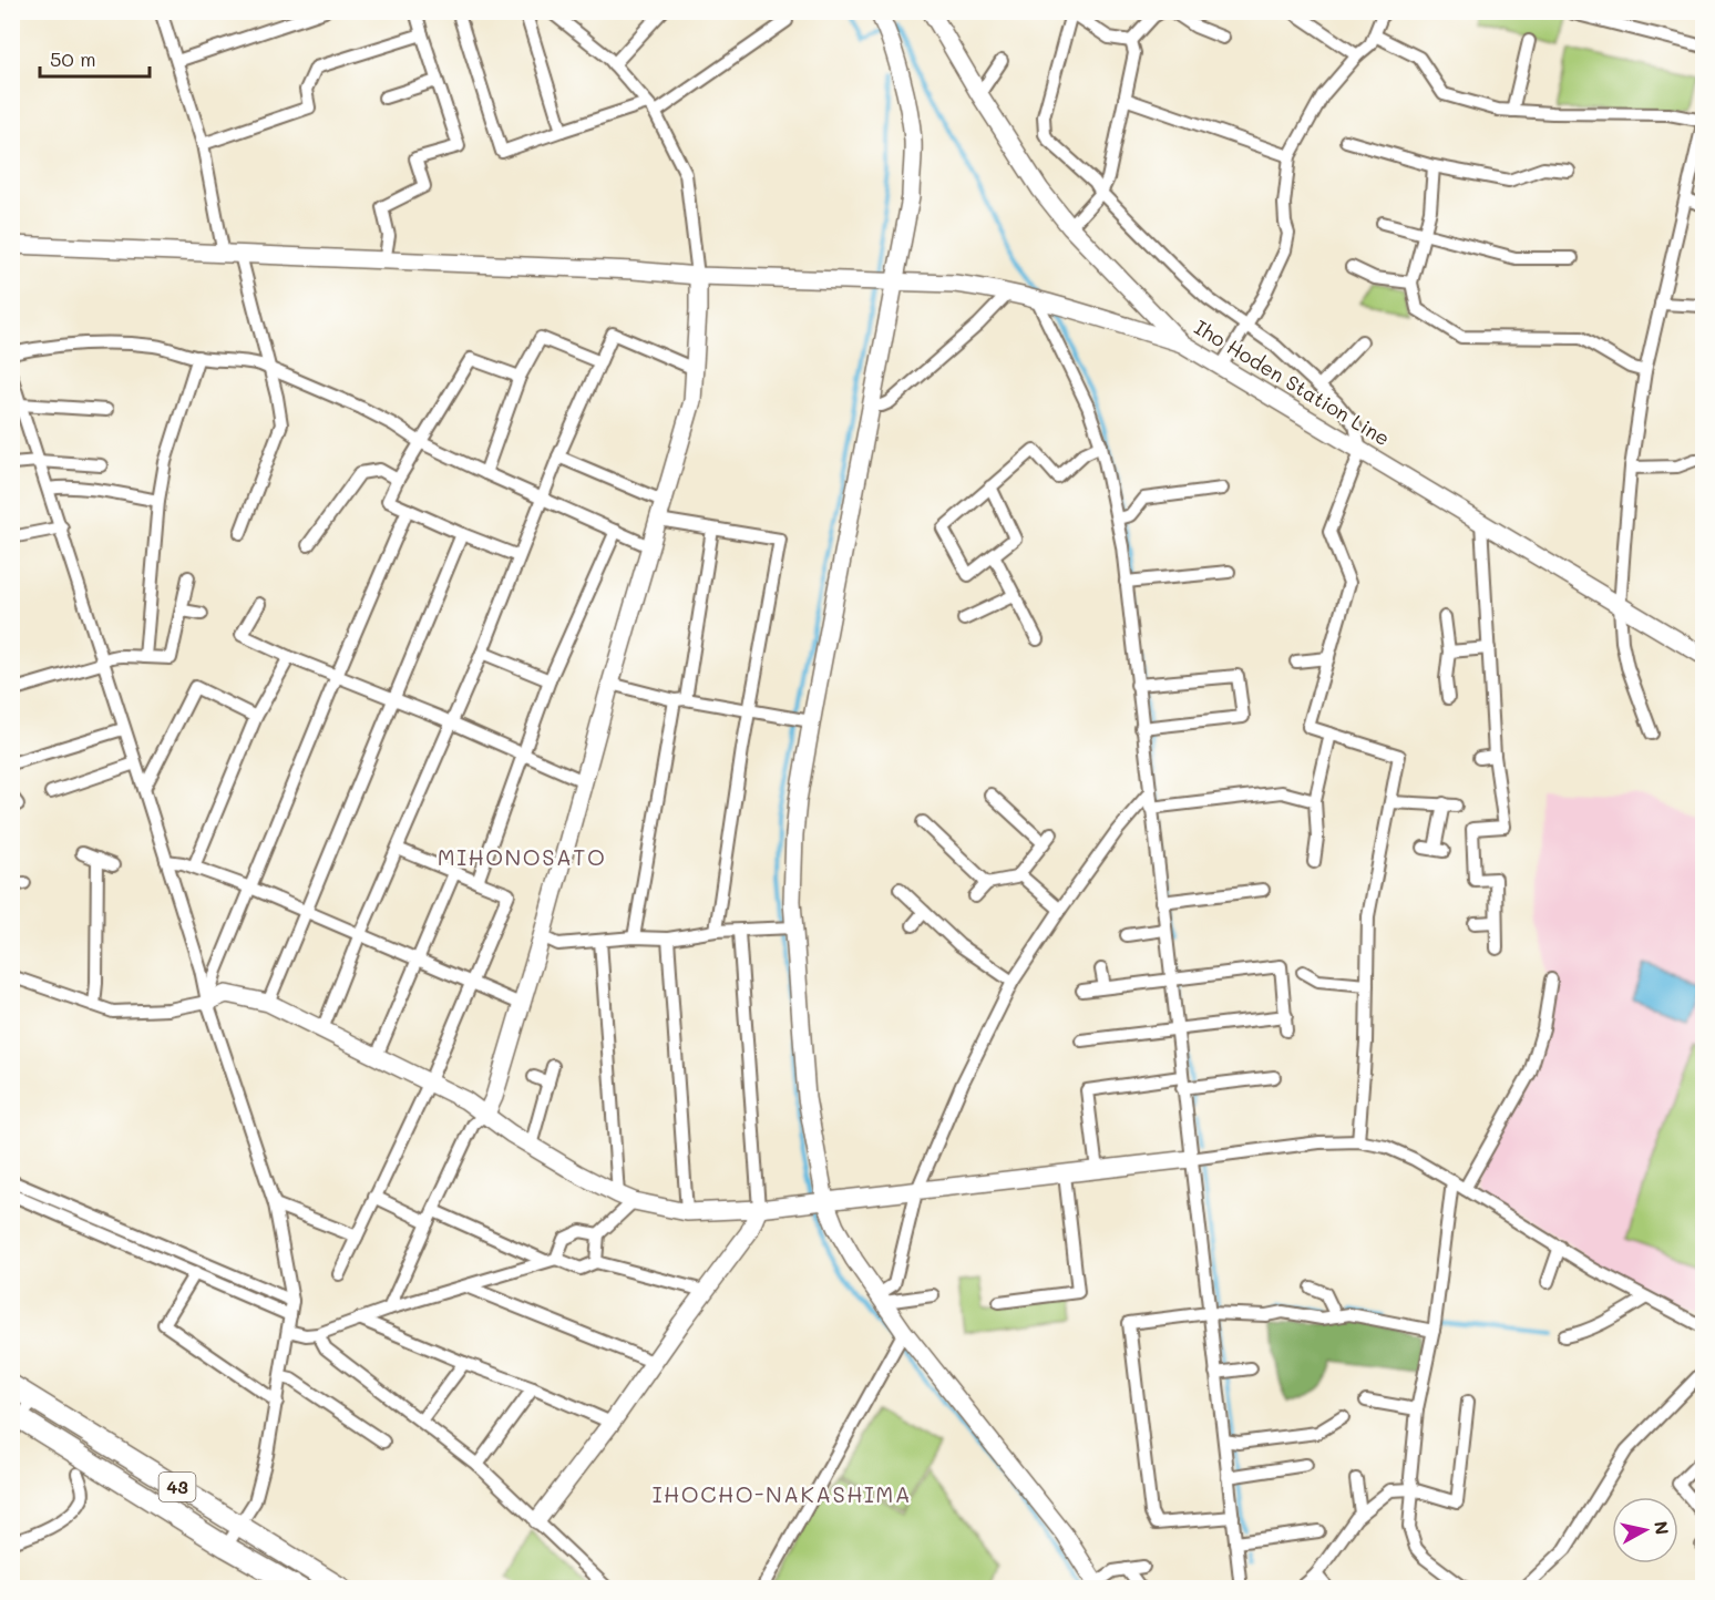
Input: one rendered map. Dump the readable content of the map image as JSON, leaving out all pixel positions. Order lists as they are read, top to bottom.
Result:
{
  "streets": {
    "main road": ["43"],
    "street": ["Iho Hoden Station Line"]
  },
  "districts": ["MIHONOSATO", "IHOCHO-NAKASHIMA"],
  "scale_bar": "50 m",
  "north": "right"
}
